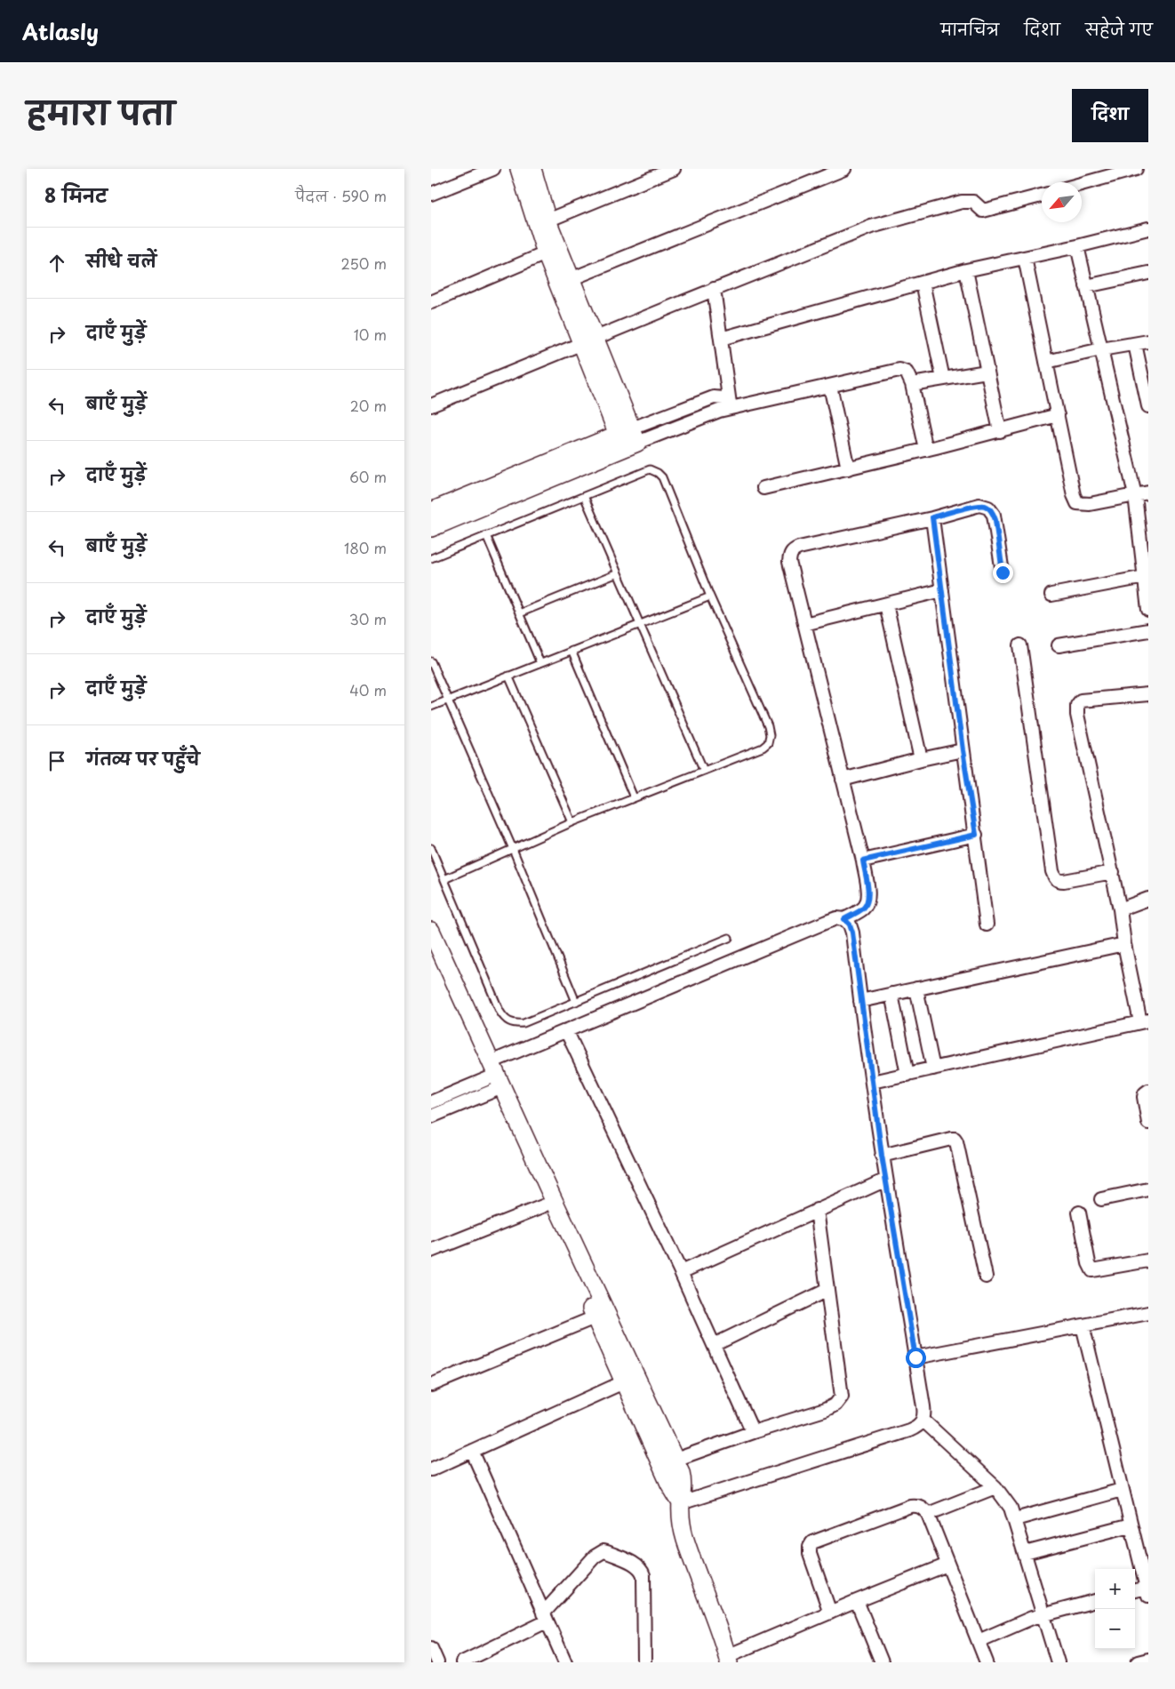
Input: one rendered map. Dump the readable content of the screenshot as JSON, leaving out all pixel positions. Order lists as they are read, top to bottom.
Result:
{
  "north": "bottom left",
  "page": {
    "header": "Atlasly",
    "nav": ["मानचित्र", "दिशा", "सहेजे गए"],
    "title": "हमारा पता",
    "buttons": "दिशा",
    "heading": ["8 मिनट", "पैदल · 590 m"],
    "list": [
      ["सीधे चलें", "250 m"],
      ["दाएँ मुड़ें", "10 m"],
      ["बाएँ मुड़ें", "20 m"],
      ["दाएँ मुड़ें", "60 m"],
      ["बाएँ मुड़ें", "180 m"],
      ["दाएँ मुड़ें", "30 m"],
      ["दाएँ मुड़ें", "40 m"],
      "गंतव्य पर पहुँचे"
    ],
    "map_buttons": ["+", "−"]
  }
}
